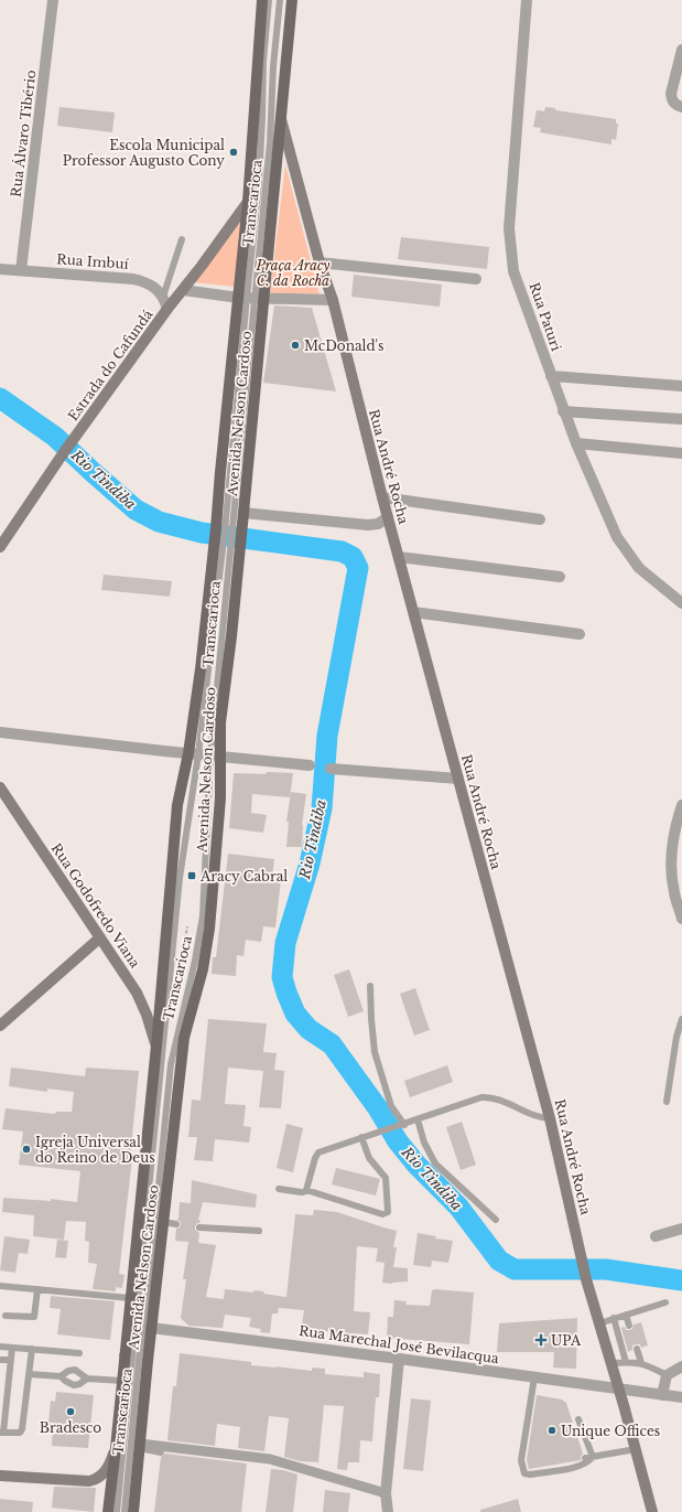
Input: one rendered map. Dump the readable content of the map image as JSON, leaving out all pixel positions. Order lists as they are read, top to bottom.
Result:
{
  "streets": {
    "main road": [
      "Estrada do Cafundá",
      "Avenida Nelson Cardoso",
      "Rua André Rocha",
      "Rua Godofredo Viana"
    ],
    "street": [
      "Rua Álvaro Tibério",
      "Rua Imbuí",
      "Rua Paturi",
      "Rua Marechal José Bevilacqua"
    ],
    "lane": ["Transcarioca"]
  },
  "crossings": [
    ["Rua Álvaro Tibério", "Rua Imbuí"],
    ["Transcarioca", "Avenida Nelson Cardoso"],
    ["Transcarioca", "Rua Marechal José Bevilacqua"],
    ["Rua Imbuí", "Estrada do Cafundá"],
    ["Estrada do Cafundá", "Avenida Nelson Cardoso"],
    ["Avenida Nelson Cardoso", "Rua André Rocha"],
    ["Avenida Nelson Cardoso", "Rua Godofredo Viana"],
    ["Avenida Nelson Cardoso", "Rua Marechal José Bevilacqua"],
    ["Rua André Rocha", "Rua Marechal José Bevilacqua"]
  ],
  "water": ["Rio Tindiba"],
  "parks": ["Praça Aracy C. da Rocha"],
  "places": {
    "other": [
      "Escola Municipal Professor Augusto Cony",
      "McDonald's",
      "Igreja Universal do Reino de Deus",
      "Bradesco",
      "Unique Offices"
    ],
    "transit": ["Aracy Cabral"],
    "health": ["UPA"]
  }
}
